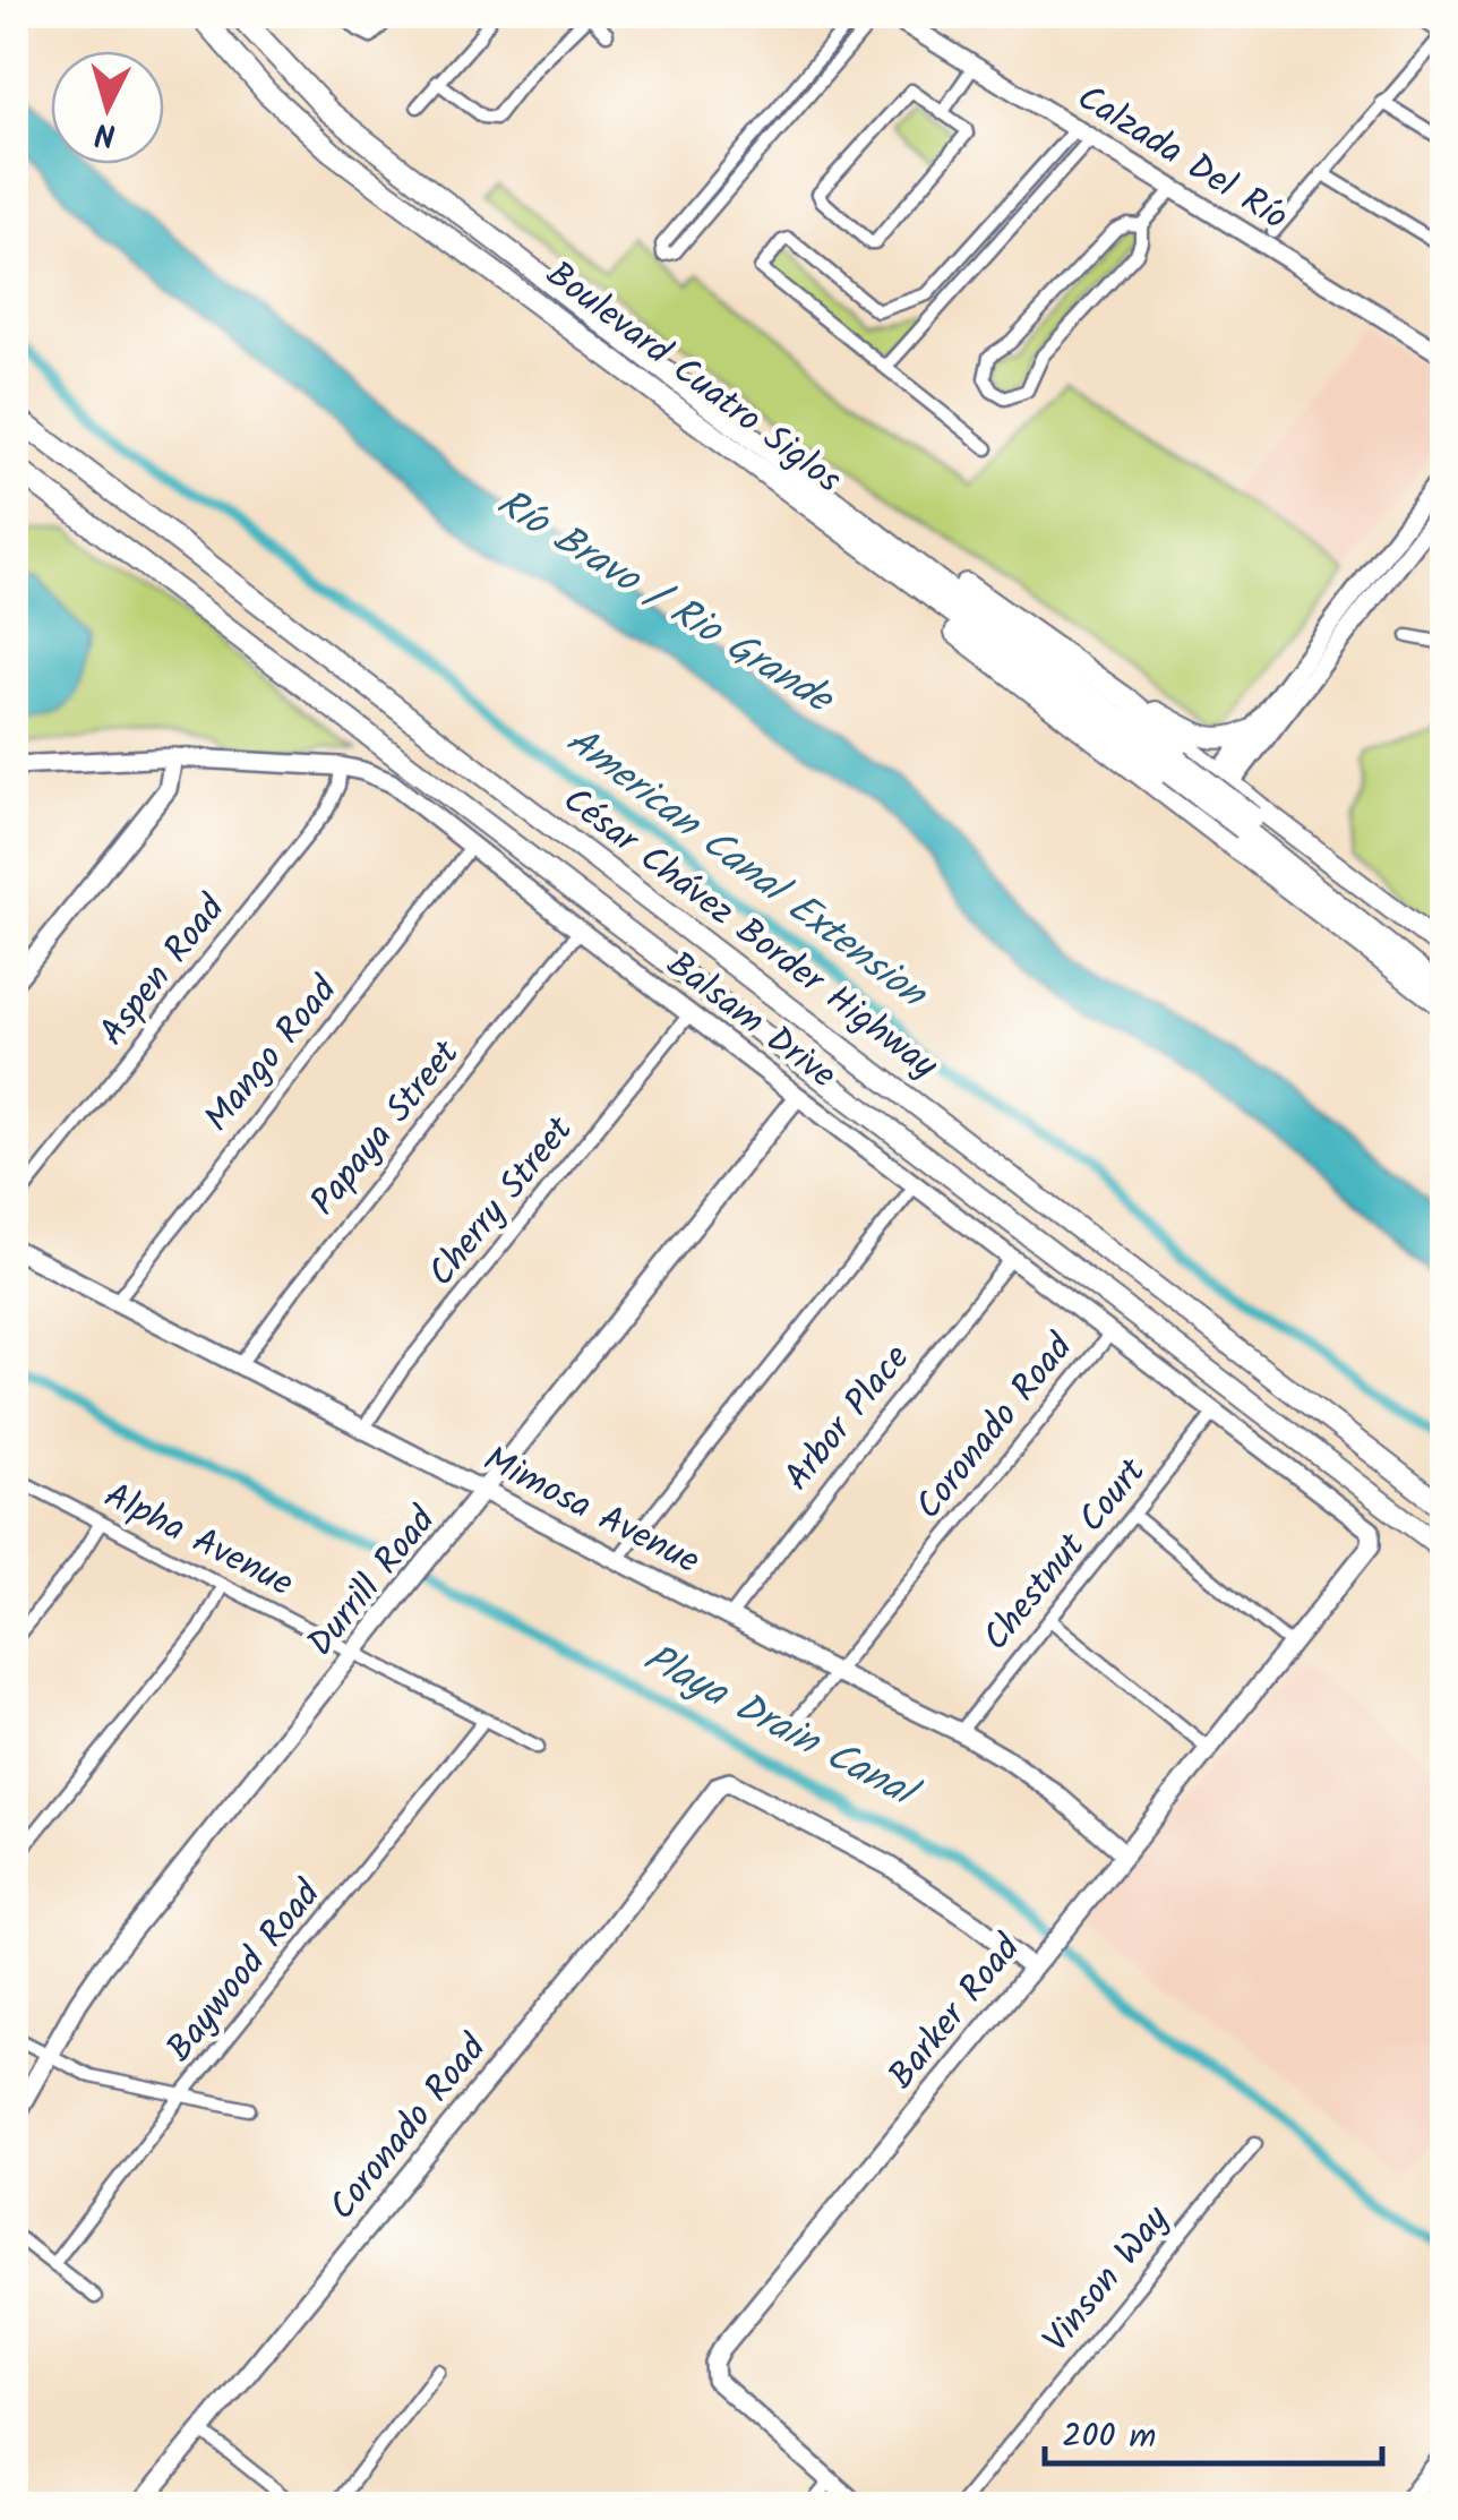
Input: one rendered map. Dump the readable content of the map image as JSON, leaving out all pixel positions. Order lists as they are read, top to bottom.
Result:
{
  "streets": {
    "highway": ["Boulevard Cuatro Siglos", "César Chávez Border Highway"],
    "street": [
      "Calzada Del Río",
      "Aspen Road",
      "Balsam Drive",
      "Mango Road",
      "Papaya Street",
      "Cherry Street",
      "Arbor Place",
      "Coronado Road",
      "Mimosa Avenue",
      "Alpha Avenue",
      "Chestnut Court",
      "Durrill Road",
      "Baywood Road",
      "Barker Road",
      "Vinson Way"
    ]
  },
  "crossings": [
    ["Aspen Road", "Balsam Drive"],
    ["Balsam Drive", "Mango Road"],
    ["Balsam Drive", "Papaya Street"],
    ["Balsam Drive", "Cherry Street"],
    ["Balsam Drive", "Arbor Place"],
    ["Balsam Drive", "Coronado Road"],
    ["Balsam Drive", "Chestnut Court"],
    ["Balsam Drive", "Durrill Road"],
    ["Balsam Drive", "Barker Road"],
    ["Mango Road", "Mimosa Avenue"],
    ["Papaya Street", "Mimosa Avenue"],
    ["Cherry Street", "Mimosa Avenue"],
    ["Arbor Place", "Mimosa Avenue"],
    ["Coronado Road", "Mimosa Avenue"],
    ["Coronado Road", "Barker Road"],
    ["Mimosa Avenue", "Chestnut Court"],
    ["Mimosa Avenue", "Durrill Road"],
    ["Mimosa Avenue", "Barker Road"],
    ["Alpha Avenue", "Durrill Road"],
    ["Alpha Avenue", "Baywood Road"]
  ],
  "water": ["Río Bravo / Rio Grande", "American Canal Extension", "Playa Drain Canal"],
  "scale_bar": "200 m",
  "north": "bottom"
}
